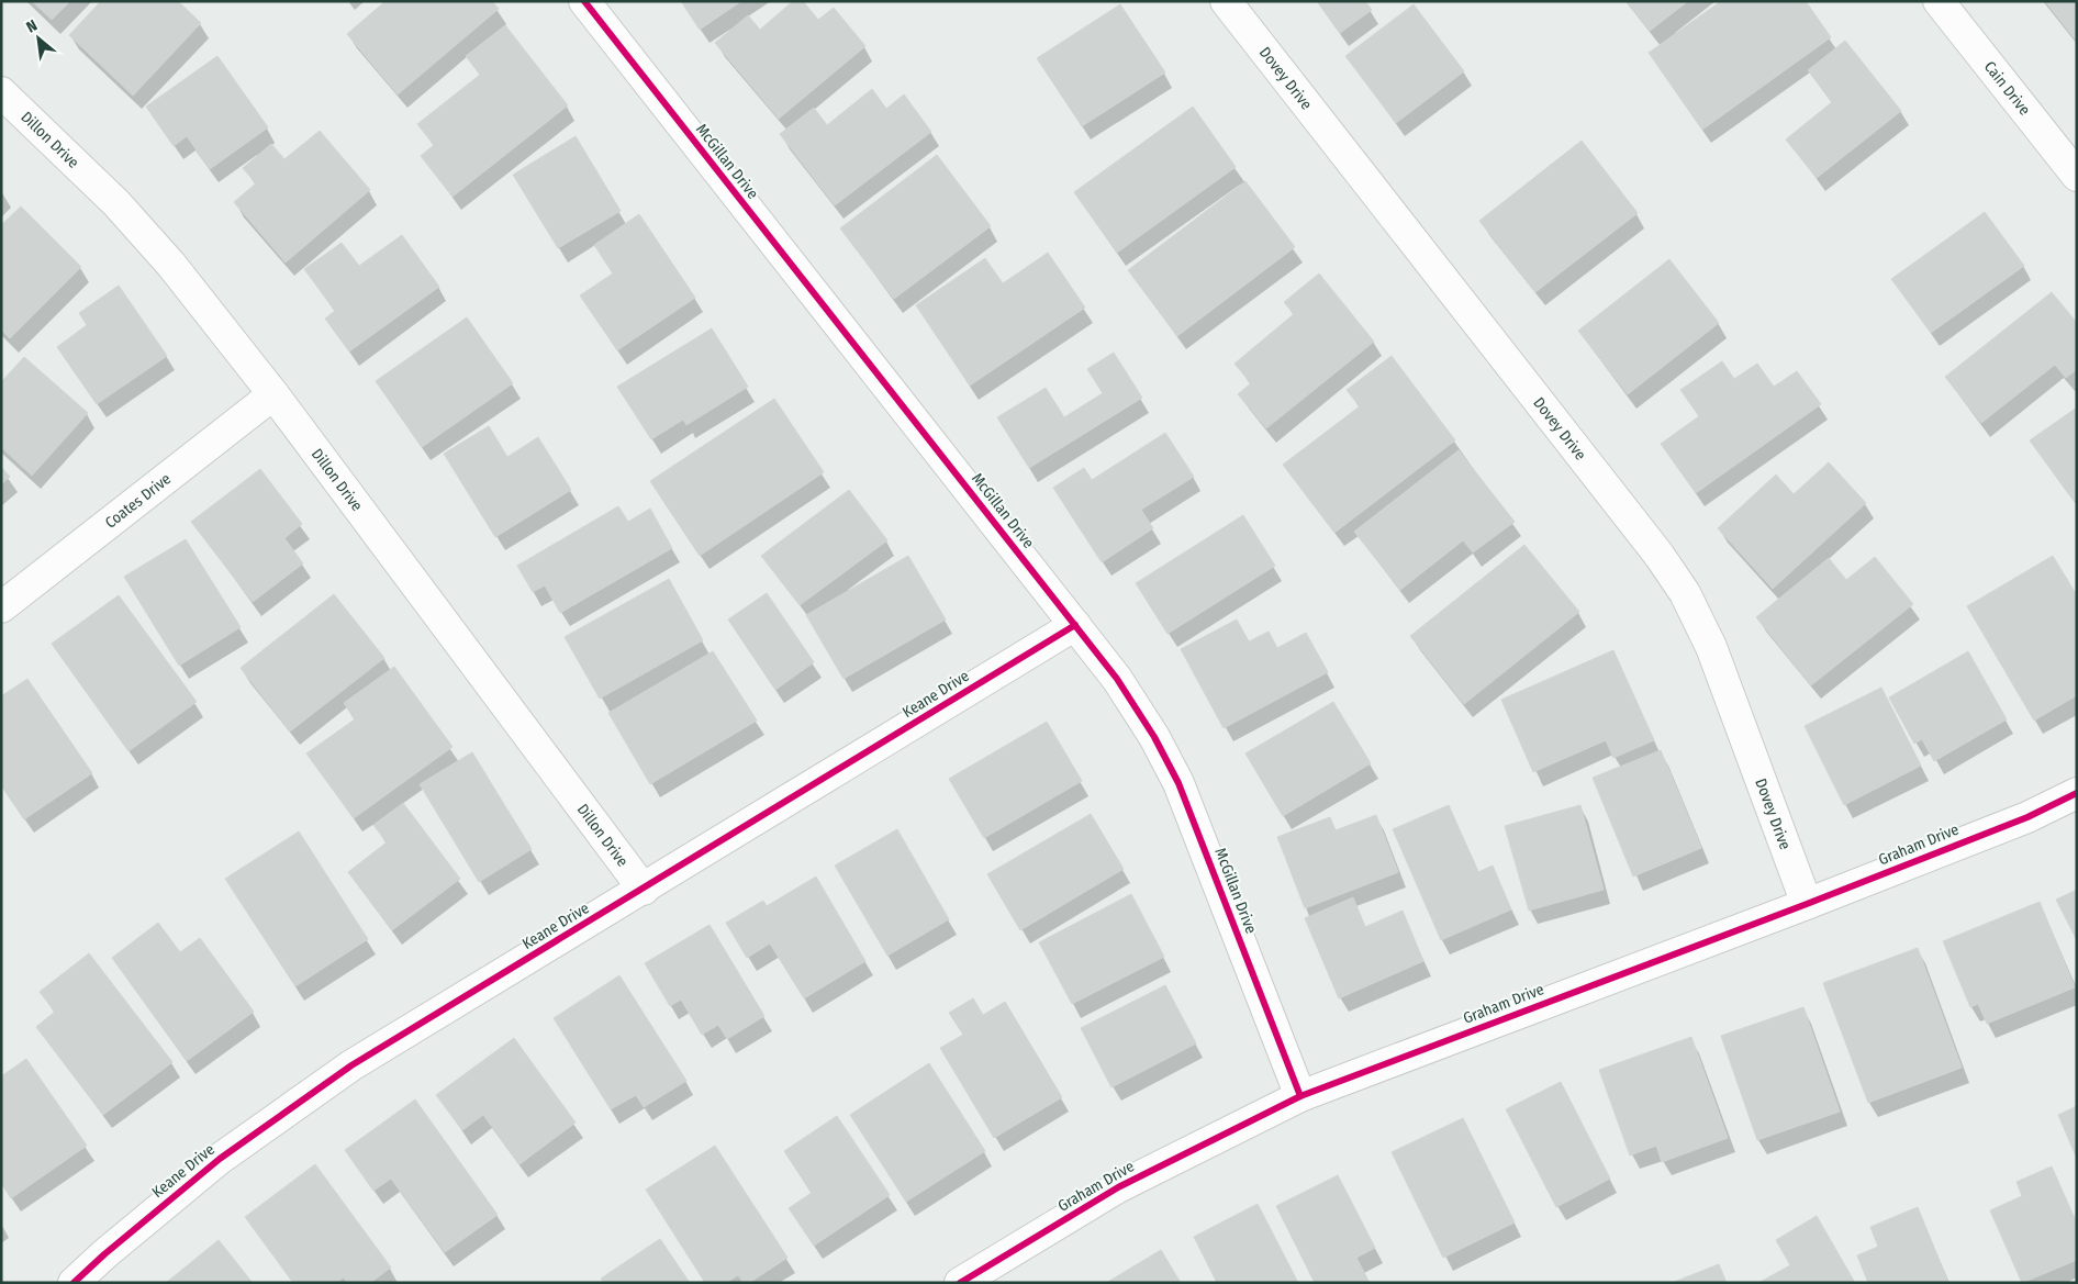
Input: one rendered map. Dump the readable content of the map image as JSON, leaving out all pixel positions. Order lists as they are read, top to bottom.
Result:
{
  "streets": {
    "street": [
      "Dovey Drive",
      "Cain Drive",
      "Dillon Drive",
      "McGillan Drive",
      "Coates Drive",
      "Keane Drive",
      "Graham Drive"
    ]
  },
  "crossings": [
    ["Dovey Drive", "Graham Drive"],
    ["Dillon Drive", "Coates Drive"],
    ["Dillon Drive", "Keane Drive"],
    ["McGillan Drive", "Keane Drive"],
    ["McGillan Drive", "Graham Drive"]
  ],
  "north": "top left"
}
